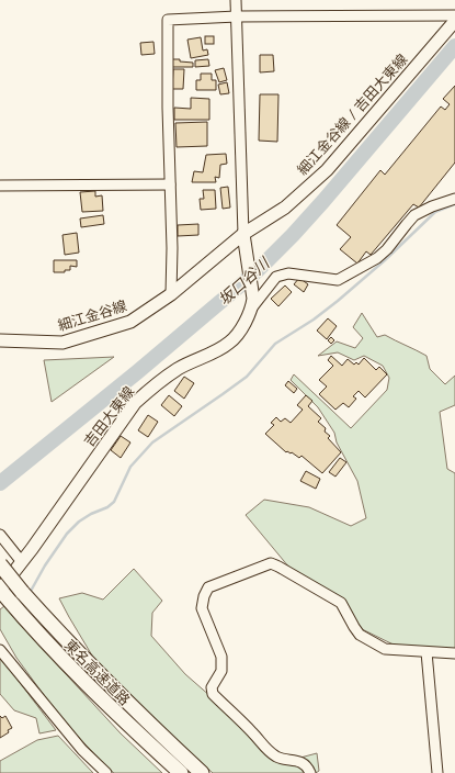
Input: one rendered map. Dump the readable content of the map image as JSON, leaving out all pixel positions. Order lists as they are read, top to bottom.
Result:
{
  "streets": {
    "highway": ["東名高速道路"],
    "main road": ["細江金谷線 / 吉田大東線", "細江金谷線", "吉田大東線"]
  },
  "crossings": [
    ["細江金谷線 / 吉田大東線", "細江金谷線"],
    ["吉田大東線", "東名高速道路"]
  ],
  "water": ["坂口谷川"]
}
